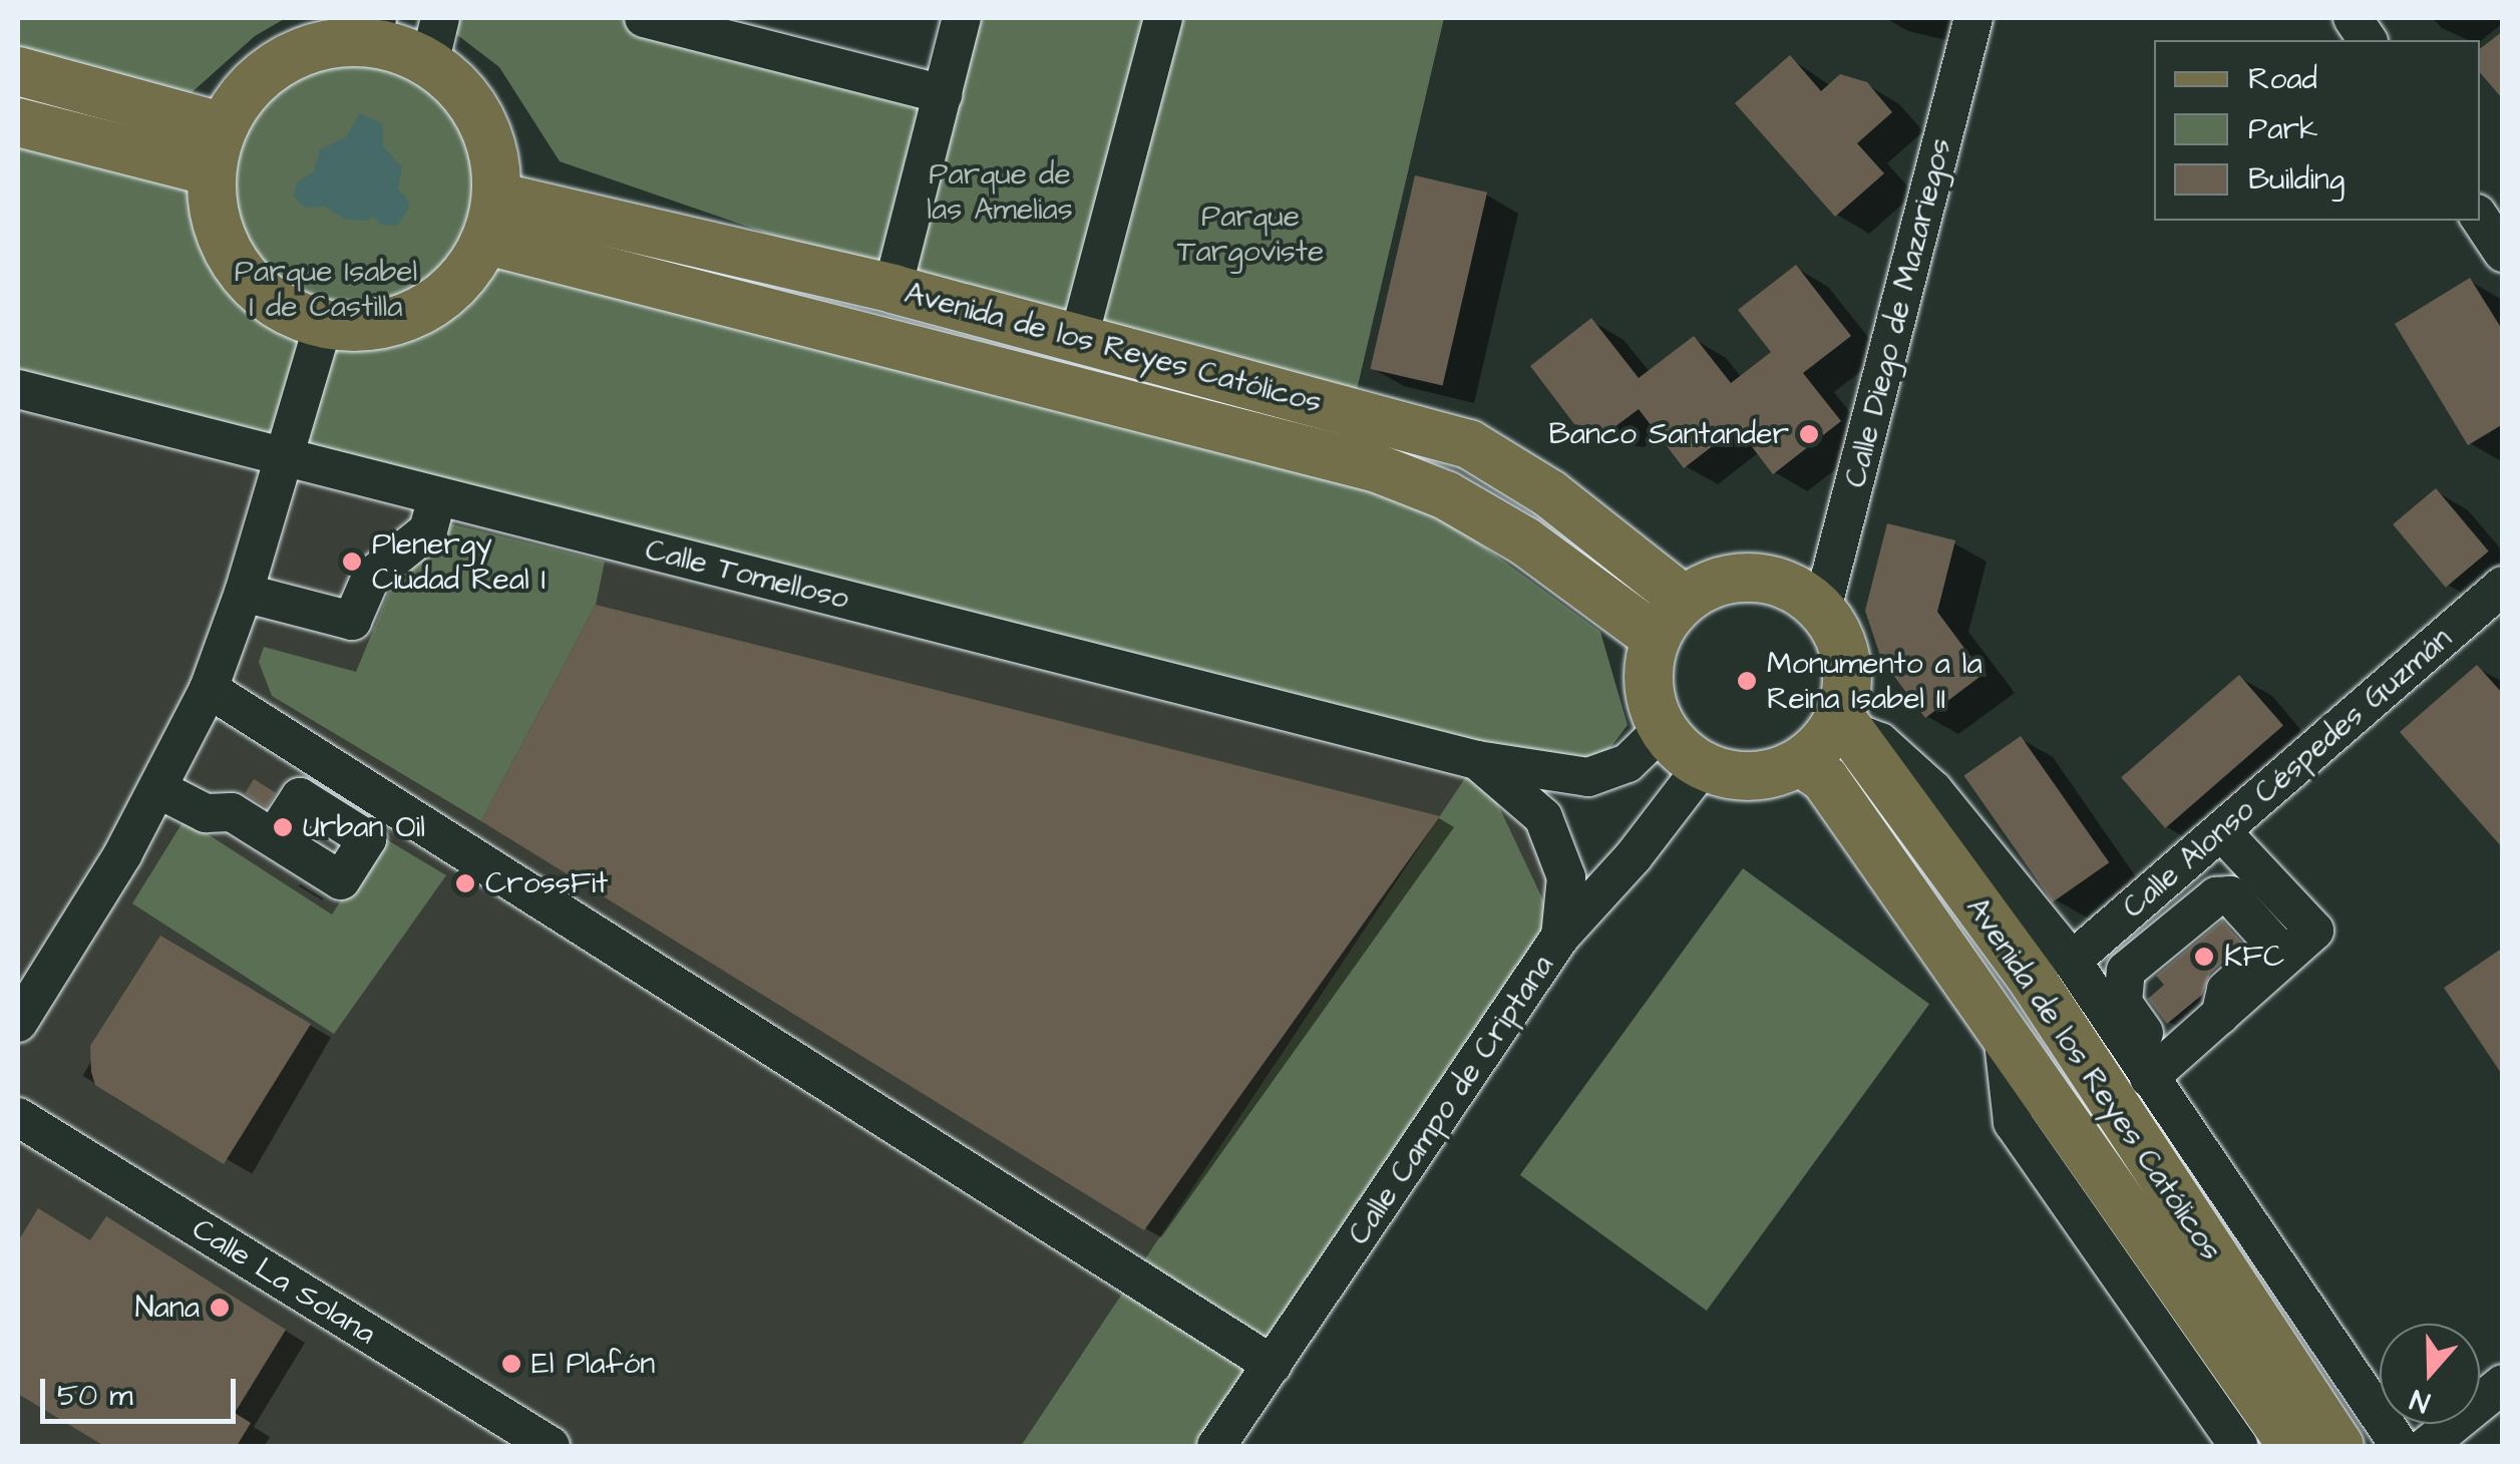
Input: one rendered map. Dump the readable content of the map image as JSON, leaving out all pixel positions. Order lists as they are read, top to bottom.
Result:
{
  "streets": {
    "main road": ["Avenida de los Reyes Católicos"],
    "street": [
      "Calle Diego de Mazariegos",
      "Calle Tomelloso",
      "Calle Alonso Céspedes Guzmán",
      "Calle Campo de Criptana",
      "Calle La Solana"
    ]
  },
  "crossings": [
    ["Calle Diego de Mazariegos", "Avenida de los Reyes Católicos"],
    ["Calle Diego de Mazariegos", "Calle Tomelloso"],
    ["Calle Diego de Mazariegos", "Calle Campo de Criptana"],
    ["Avenida de los Reyes Católicos", "Calle Tomelloso"],
    ["Avenida de los Reyes Católicos", "Calle Campo de Criptana"],
    ["Calle Tomelloso", "Calle Campo de Criptana"]
  ],
  "parks": ["Parque de las Amelias", "Parque Targoviste", "Parque Isabel I de Castilla"],
  "places": [
    "Banco Santander",
    "Plenergy Ciudad Real I",
    "Monumento a la Reina Isabel II",
    "Urban Oil",
    "CrossFit",
    "KFC",
    "Nana",
    "El Plafón"
  ],
  "legend": ["Road", "Park", "Building"],
  "scale_bar": "50 m",
  "north": "bottom"
}
